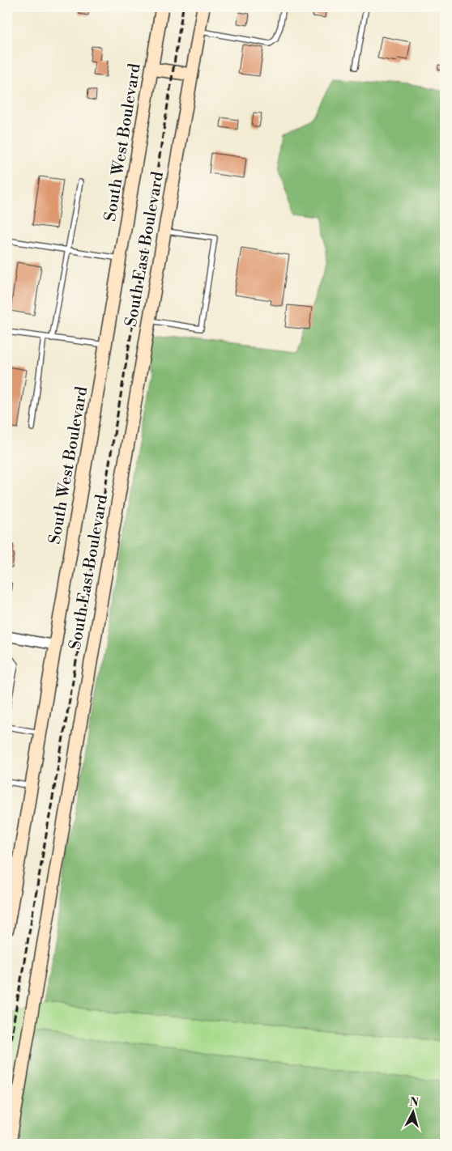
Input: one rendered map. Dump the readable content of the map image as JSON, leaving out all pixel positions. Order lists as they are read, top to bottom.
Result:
{
  "streets": {
    "main road": ["South West Boulevard", "South East Boulevard"]
  },
  "north": "top"
}
